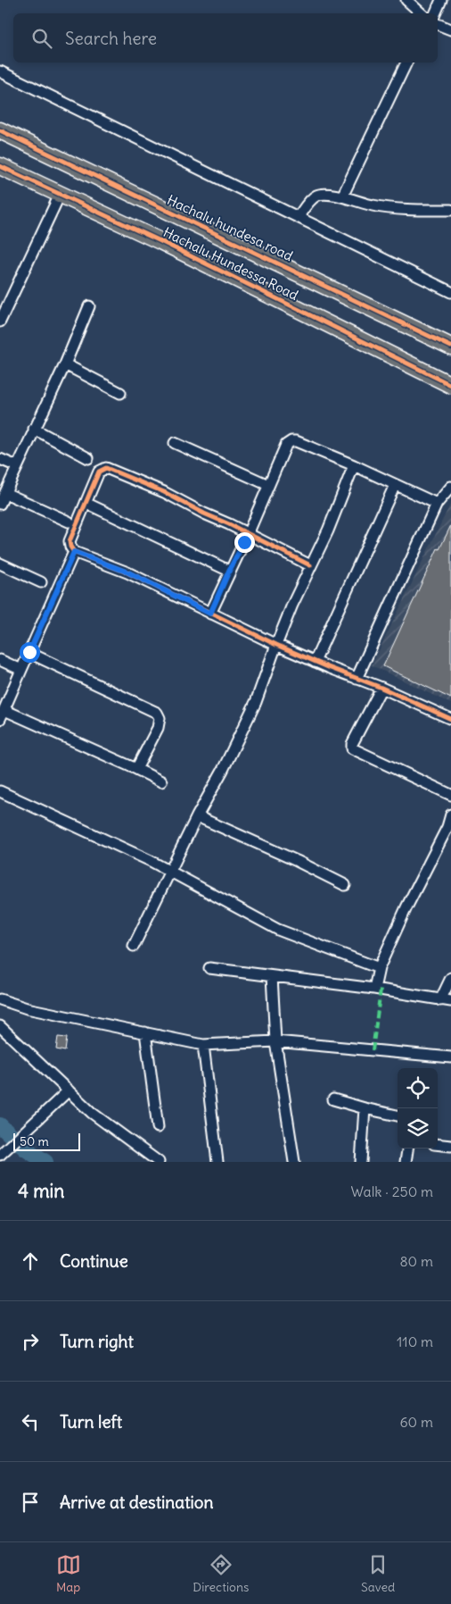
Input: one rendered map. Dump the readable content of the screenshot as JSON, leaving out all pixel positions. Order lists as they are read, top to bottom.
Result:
{
  "streets": {
    "main road": ["Hachalu hundesa road", "Hachalu Hundessa Road"]
  },
  "scale_bar": "50 m",
  "page": {
    "search": "Search here",
    "scale": "50 m",
    "heading": ["4 min", "Walk · 250 m"],
    "list": [
      ["Continue", "80 m"],
      ["Turn right", "110 m"],
      ["Turn left", "60 m"],
      "Arrive at destination"
    ],
    "nav": ["Map", "Directions", "Saved"]
  }
}
